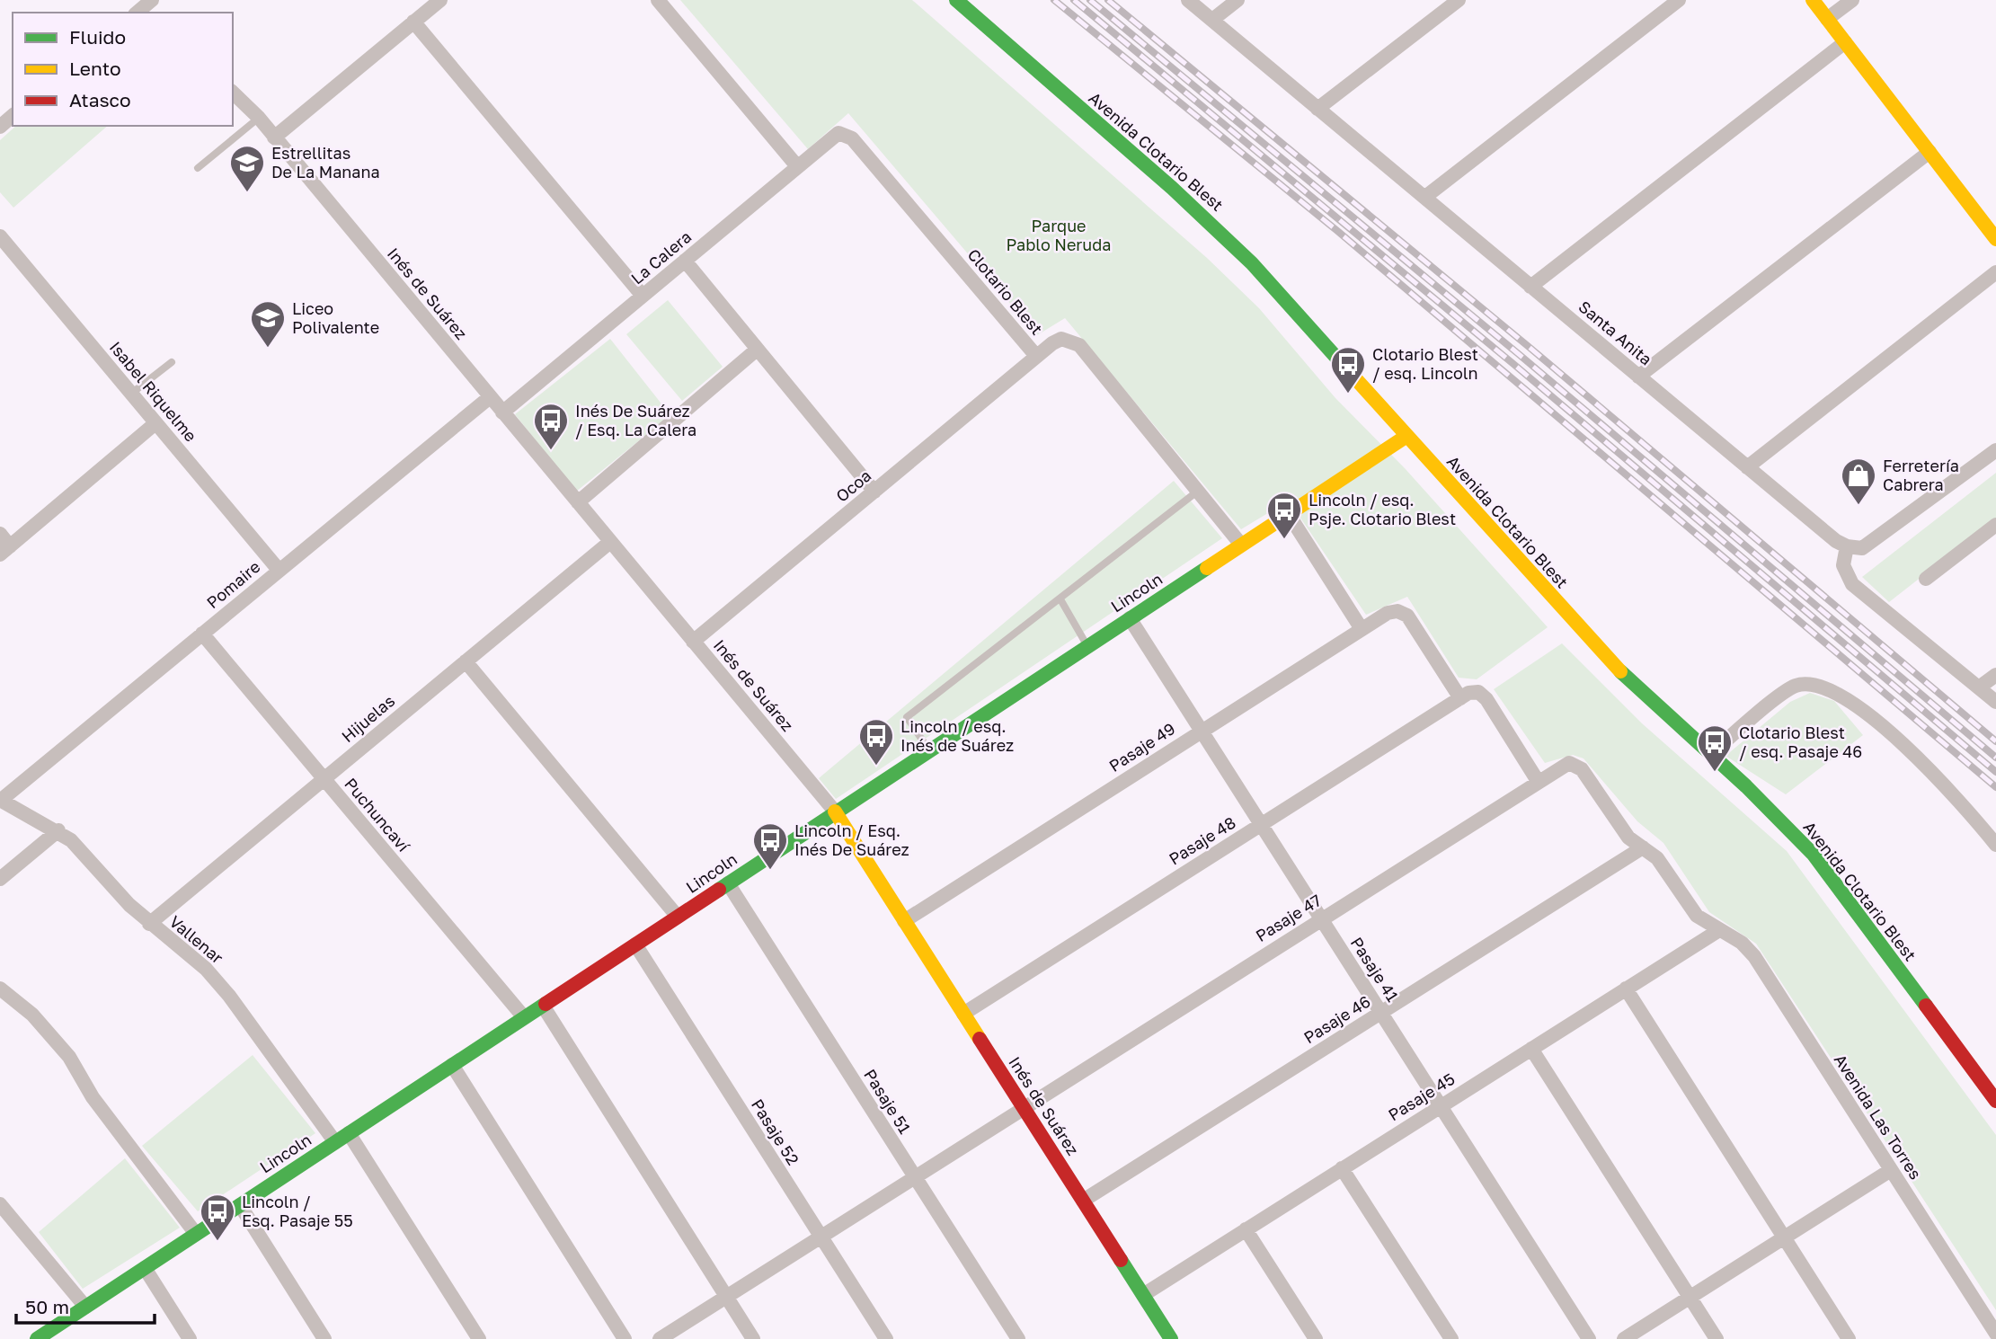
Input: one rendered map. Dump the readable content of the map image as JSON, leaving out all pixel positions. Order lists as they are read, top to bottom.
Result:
{
  "streets": {
    "street": [
      "Avenida Clotario Blest",
      "La Calera",
      "Clotario Blest",
      "Inés de Suárez",
      "Santa Anita",
      "Isabel Riquelme",
      "Ocoa",
      "Pomaire",
      "Lincoln",
      "Hijuelas",
      "Pasaje 49",
      "Puchuncaví",
      "Pasaje 48",
      "Pasaje 47",
      "Vallenar",
      "Pasaje 41",
      "Pasaje 46",
      "Pasaje 45",
      "Pasaje 51",
      "Avenida Las Torres",
      "Pasaje 52"
    ]
  },
  "crossings": [
    ["Avenida Clotario Blest", "Lincoln"],
    ["La Calera", "Clotario Blest"],
    ["La Calera", "Inés de Suárez"],
    ["Clotario Blest", "Ocoa"],
    ["Clotario Blest", "Lincoln"],
    ["Inés de Suárez", "Ocoa"],
    ["Inés de Suárez", "Pomaire"],
    ["Inés de Suárez", "Lincoln"],
    ["Inés de Suárez", "Hijuelas"],
    ["Inés de Suárez", "Pasaje 49"],
    ["Inés de Suárez", "Pasaje 48"],
    ["Inés de Suárez", "Pasaje 47"],
    ["Inés de Suárez", "Pasaje 46"],
    ["Inés de Suárez", "Pasaje 45"],
    ["Isabel Riquelme", "Pomaire"],
    ["Pomaire", "Puchuncaví"],
    ["Pomaire", "Vallenar"],
    ["Lincoln", "Puchuncaví"],
    ["Lincoln", "Vallenar"],
    ["Lincoln", "Pasaje 41"],
    ["Lincoln", "Pasaje 51"],
    ["Lincoln", "Pasaje 52"],
    ["Hijuelas", "Puchuncaví"],
    ["Hijuelas", "Vallenar"],
    ["Pasaje 49", "Pasaje 48"],
    ["Pasaje 49", "Pasaje 41"],
    ["Pasaje 48", "Pasaje 41"],
    ["Pasaje 47", "Pasaje 41"],
    ["Pasaje 47", "Pasaje 46"],
    ["Pasaje 47", "Pasaje 51"],
    ["Pasaje 47", "Pasaje 52"],
    ["Pasaje 41", "Pasaje 46"],
    ["Pasaje 41", "Pasaje 45"],
    ["Pasaje 45", "Avenida Las Torres"]
  ],
  "parks": ["Parque Pablo Neruda"],
  "places": {
    "school or university": ["Estrellitas De La Manana", "Liceo Polivalente"],
    "bus stop": [
      "Clotario Blest / esq. Lincoln",
      "Inés De Suárez / Esq. La Calera",
      "Lincoln / esq. Psje. Clotario Blest",
      "Lincoln / esq. Inés de Suárez",
      "Clotario Blest / esq. Pasaje 46",
      "Lincoln / Esq. Inés De Suárez",
      "Lincoln / Esq. Pasaje 55"
    ],
    "shop": ["Ferretería Cabrera"]
  },
  "legend": ["Fluido", "Lento", "Atasco"],
  "scale_bar": "50 m"
}
